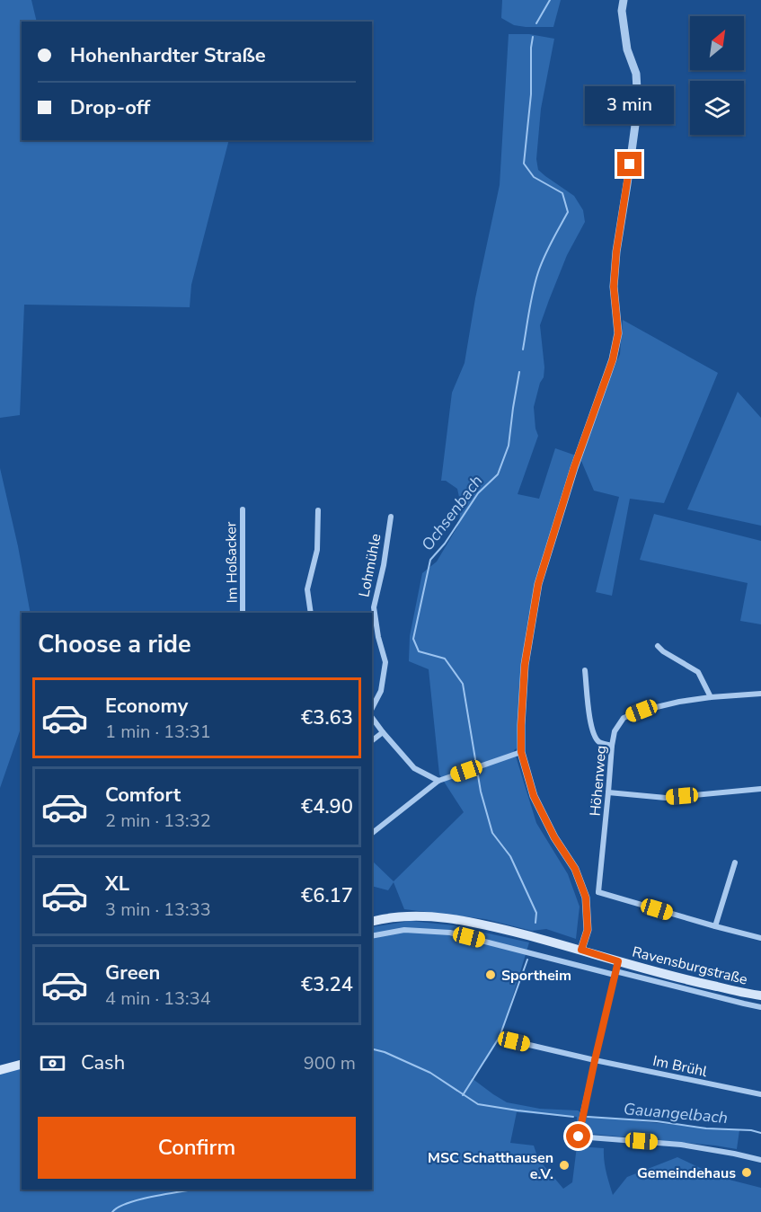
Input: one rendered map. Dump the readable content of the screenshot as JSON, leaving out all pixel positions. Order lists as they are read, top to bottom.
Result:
{
  "streets": {
    "main road": ["Ravensburgstraße"],
    "street": [
      "Im Hoßacker",
      "Lohmühle",
      "Höhenweg",
      "Im Brühl"
    ]
  },
  "water": ["Ochsenbach", "Gauangelbach"],
  "places": ["Sportheim", "MSC Schatthausen e.V.", "Gemeindehaus"],
  "north": "top right",
  "page": {
    "banner": ["Hohenhardter Straße", "Drop-off"],
    "bubble": "3 min",
    "heading": "Choose a ride",
    "list": [
      {
        "name": "Economy",
        "note": "1 min · 13:31",
        "value": "€3.63"
      },
      {
        "name": "Comfort",
        "note": "2 min · 13:32",
        "value": "€4.90"
      },
      {
        "name": "XL",
        "note": "3 min · 13:33",
        "value": "€6.17"
      },
      {
        "name": "Green",
        "note": "4 min · 13:34",
        "value": "€3.24"
      }
    ],
    "pay": ["Cash", "900 m"],
    "buttons": "Confirm"
  }
}
